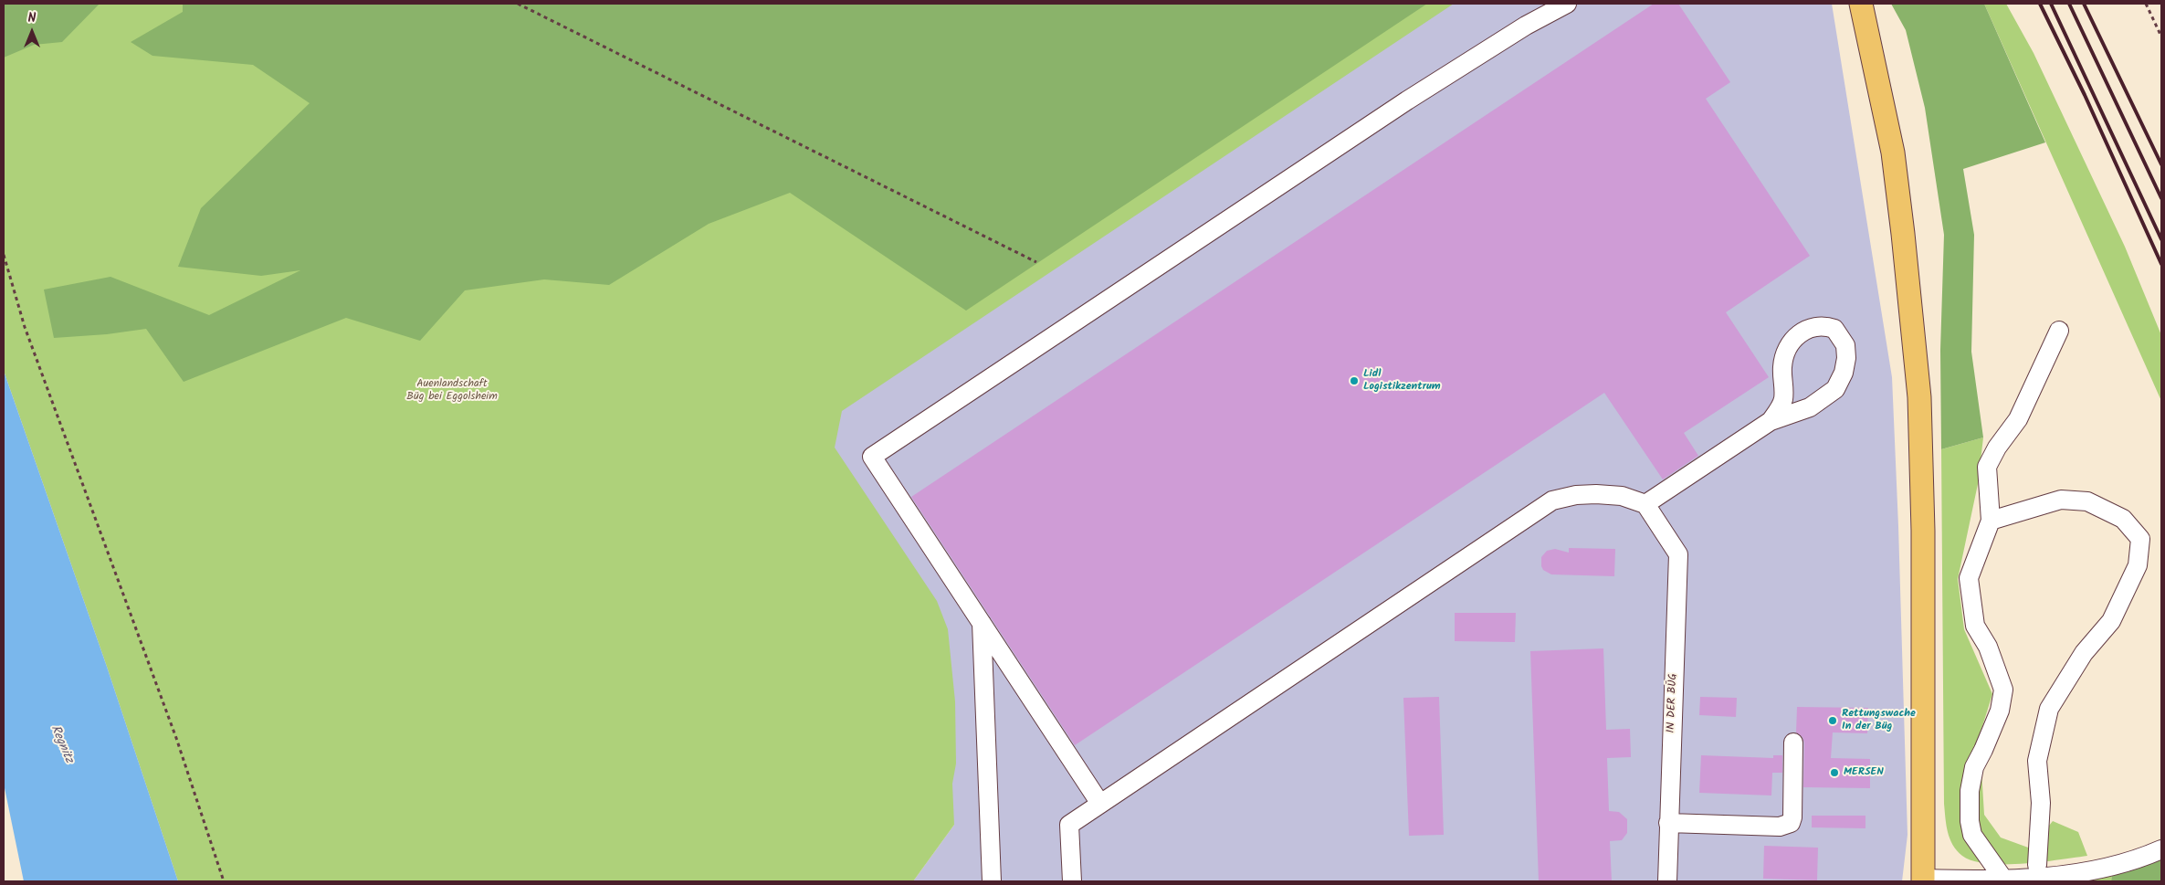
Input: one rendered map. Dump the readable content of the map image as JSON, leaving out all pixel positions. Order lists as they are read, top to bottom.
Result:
{
  "streets": {
    "street": ["IN DER BÜG"]
  },
  "water": ["Regnitz"],
  "parks": ["Auenlandschaft Büg bei Eggolsheim"],
  "places": ["Lidl Logistikzentrum", "Rettungswache In der Büg", "MERSEN"],
  "north": "top"
}
